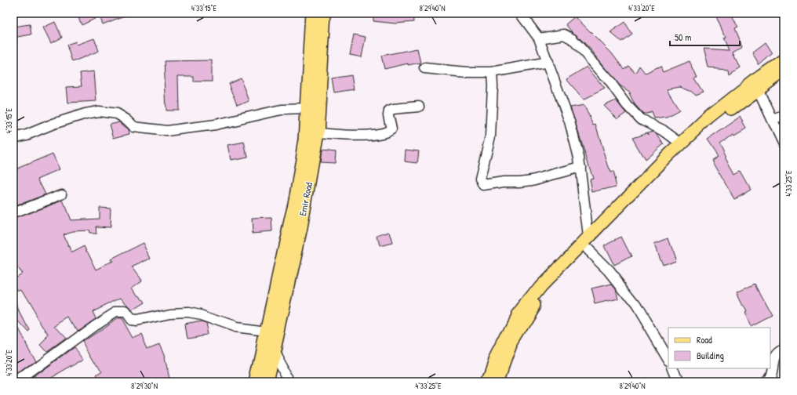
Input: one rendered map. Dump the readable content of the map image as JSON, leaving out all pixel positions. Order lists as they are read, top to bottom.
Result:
{
  "streets": {
    "highway": ["Emir Road"]
  },
  "legend": ["Road", "Building"],
  "scale_bar": "50 m",
  "coordinates": [
    "4°33'15\"E",
    "8°29'40\"N",
    "4°33'20\"E",
    "4°33'25\"E",
    "8°29'30\"N"
  ]
}
